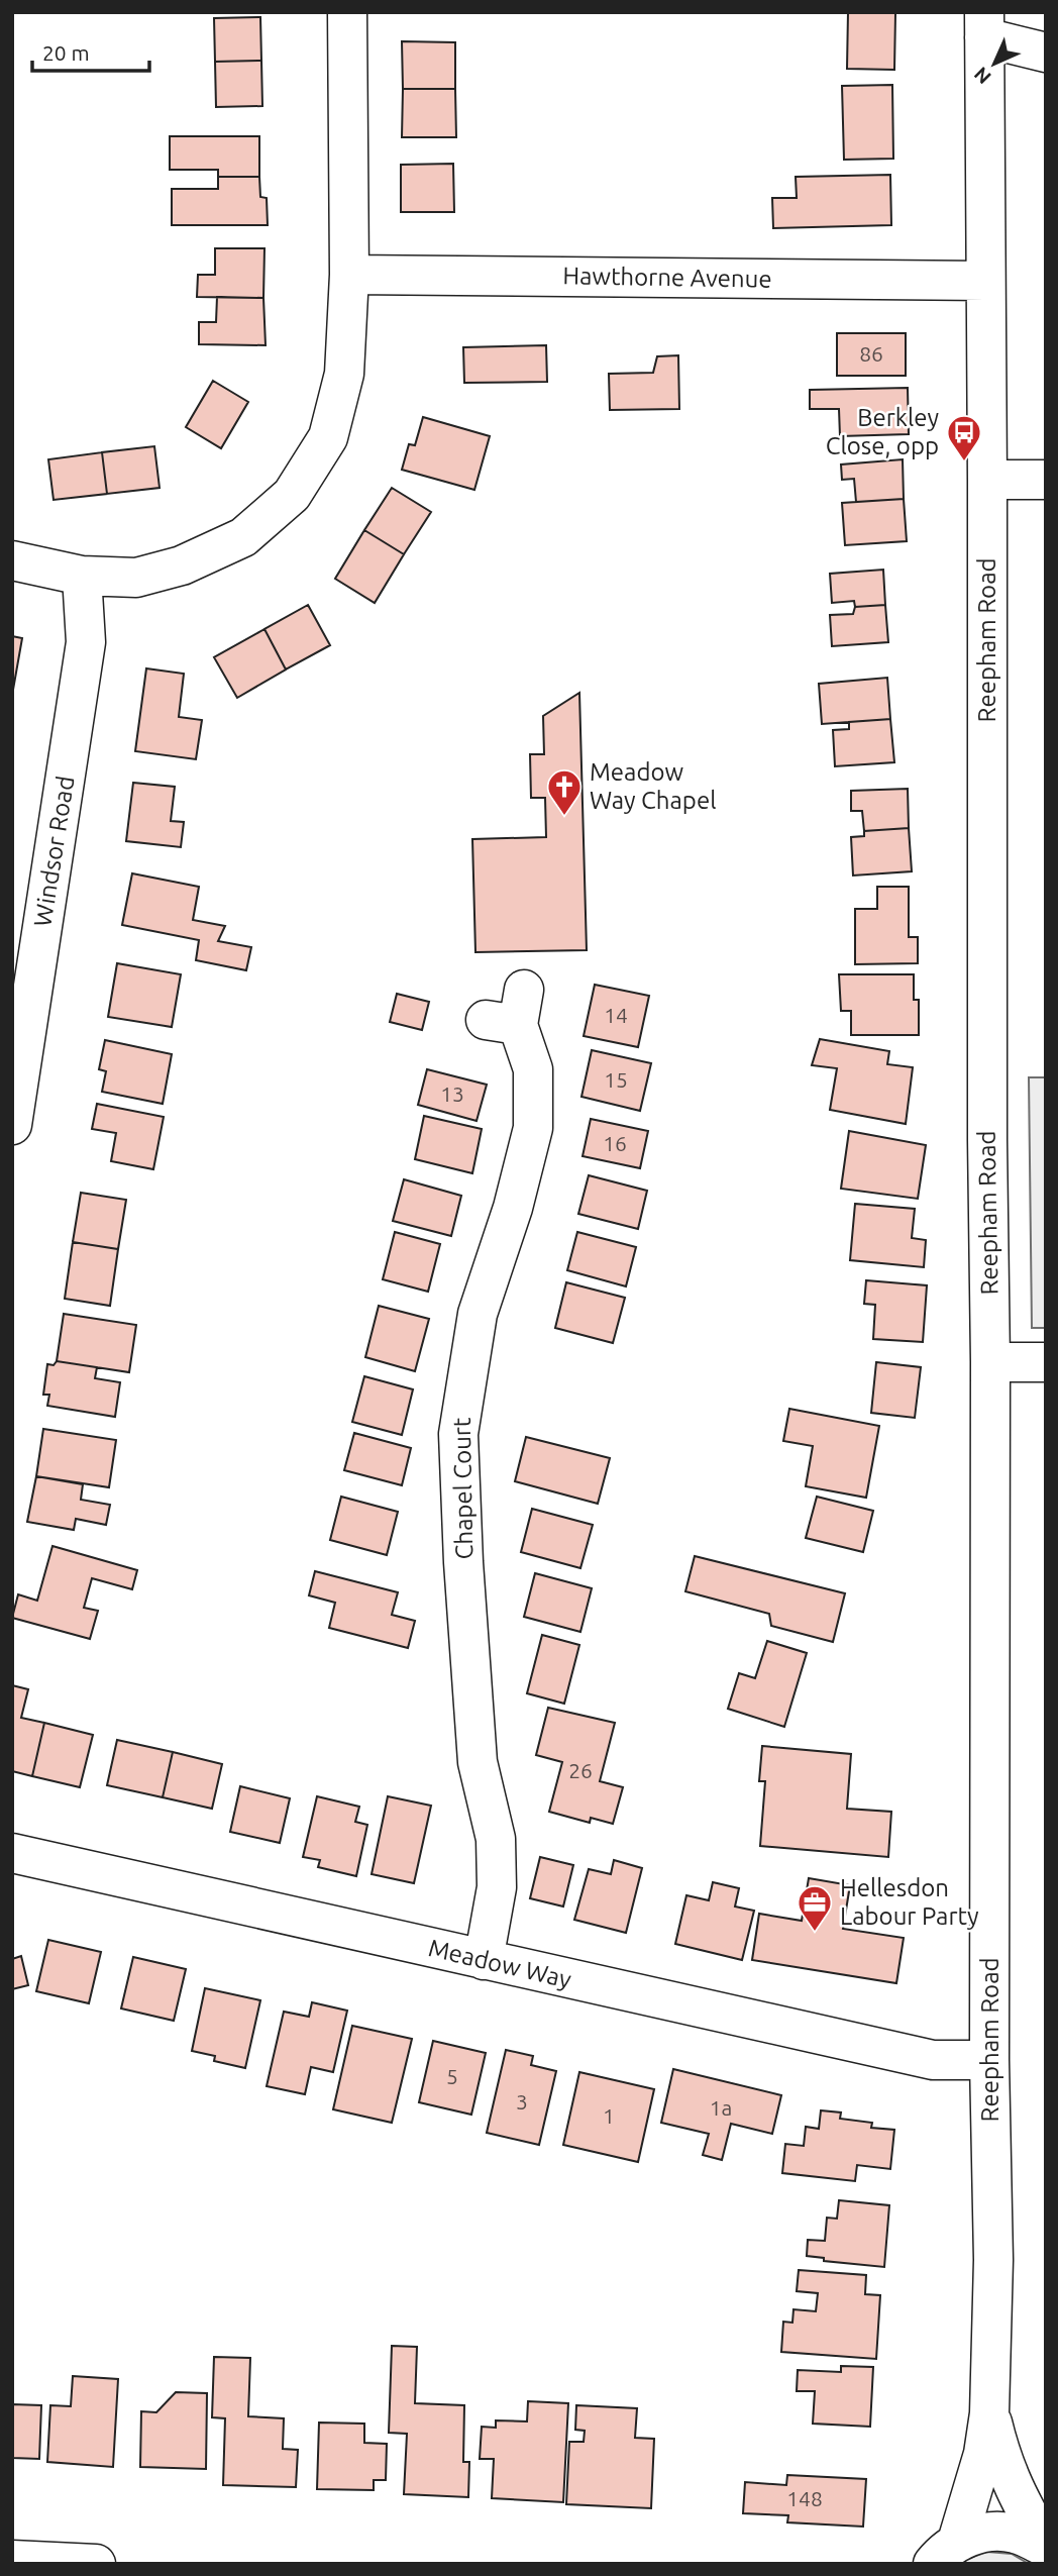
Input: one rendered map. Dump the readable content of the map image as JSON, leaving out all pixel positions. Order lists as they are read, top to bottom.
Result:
{
  "streets": {
    "street": [
      "Hawthorne Avenue",
      "Reepham Road",
      "Windsor Road",
      "Chapel Court",
      "Meadow Way"
    ]
  },
  "crossings": [
    ["Hawthorne Avenue", "Reepham Road"],
    ["Reepham Road", "Meadow Way"],
    ["Chapel Court", "Meadow Way"]
  ],
  "places": {
    "bus stop": ["Berkley Close, opp"],
    "church": ["Meadow Way Chapel"],
    "office": ["Hellesdon Labour Party"]
  },
  "house_numbers": [
    "86",
    "14",
    "15",
    "13",
    "16",
    "26",
    "5",
    "3",
    "1a",
    "1",
    "148"
  ],
  "scale_bar": "20 m",
  "north": "bottom left"
}
